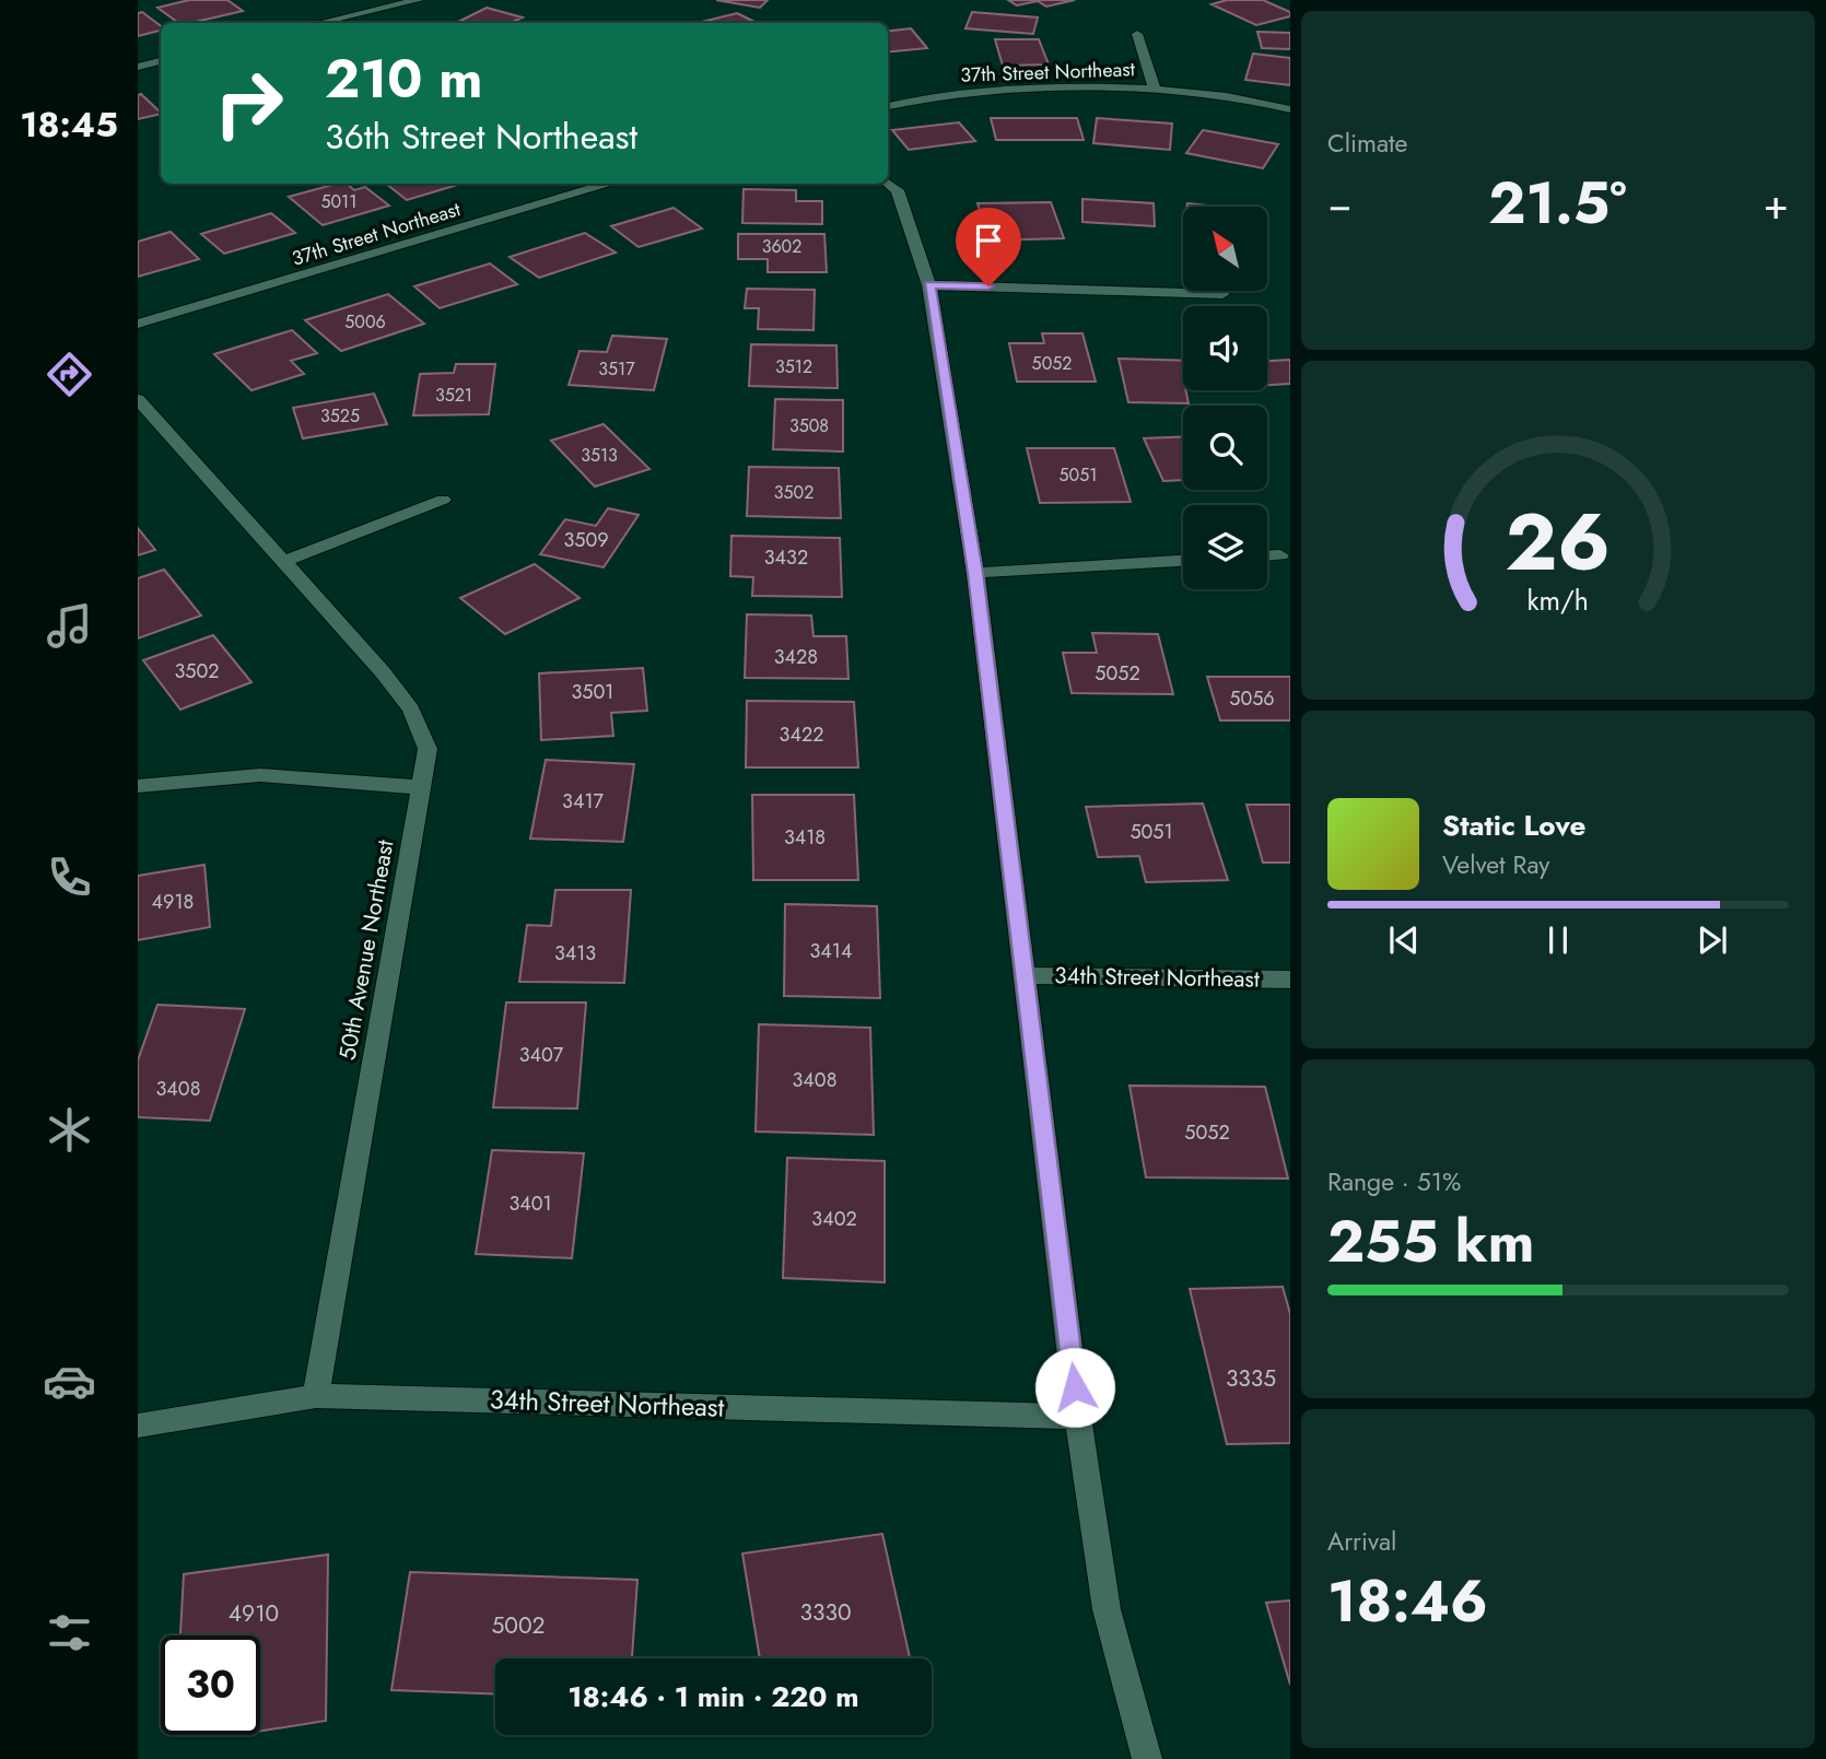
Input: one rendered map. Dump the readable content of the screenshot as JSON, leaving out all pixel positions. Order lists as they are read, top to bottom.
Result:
{
  "streets": {
    "street": ["37th Street Northeast", "50th Avenue Northeast", "34th Street Northeast"]
  },
  "crossings": [
    ["50th Avenue Northeast", "34th Street Northeast"]
  ],
  "house_numbers": [
    "5011",
    "3602",
    "5006",
    "5052",
    "3512",
    "3517",
    "3521",
    "3525",
    "3508",
    "3513",
    "5051",
    "3502",
    "3509",
    "3432",
    "3428",
    "3502",
    "5052",
    "3501",
    "5056",
    "3422",
    "3417",
    "5051",
    "3418",
    "4918",
    "3414",
    "3413",
    "3407",
    "3408",
    "3408",
    "5052",
    "3401",
    "3402",
    "3335",
    "3330",
    "4910",
    "5002"
  ],
  "north": "top left",
  "page": {
    "tabs": "18:45",
    "tile": [
      "Climate",
      ["Range · 51%", "255 km"],
      ["Arrival", "18:46"]
    ],
    "turn": ["210 m", "36th Street Northeast"],
    "heat": ["−", "21.5°", "+"],
    "song": ["Static Love", "Velvet Ray"],
    "limit": "30",
    "trip": "18:46 · 1 min · 220 m",
    "gauge": ["26", "km/h"]
  }
}
